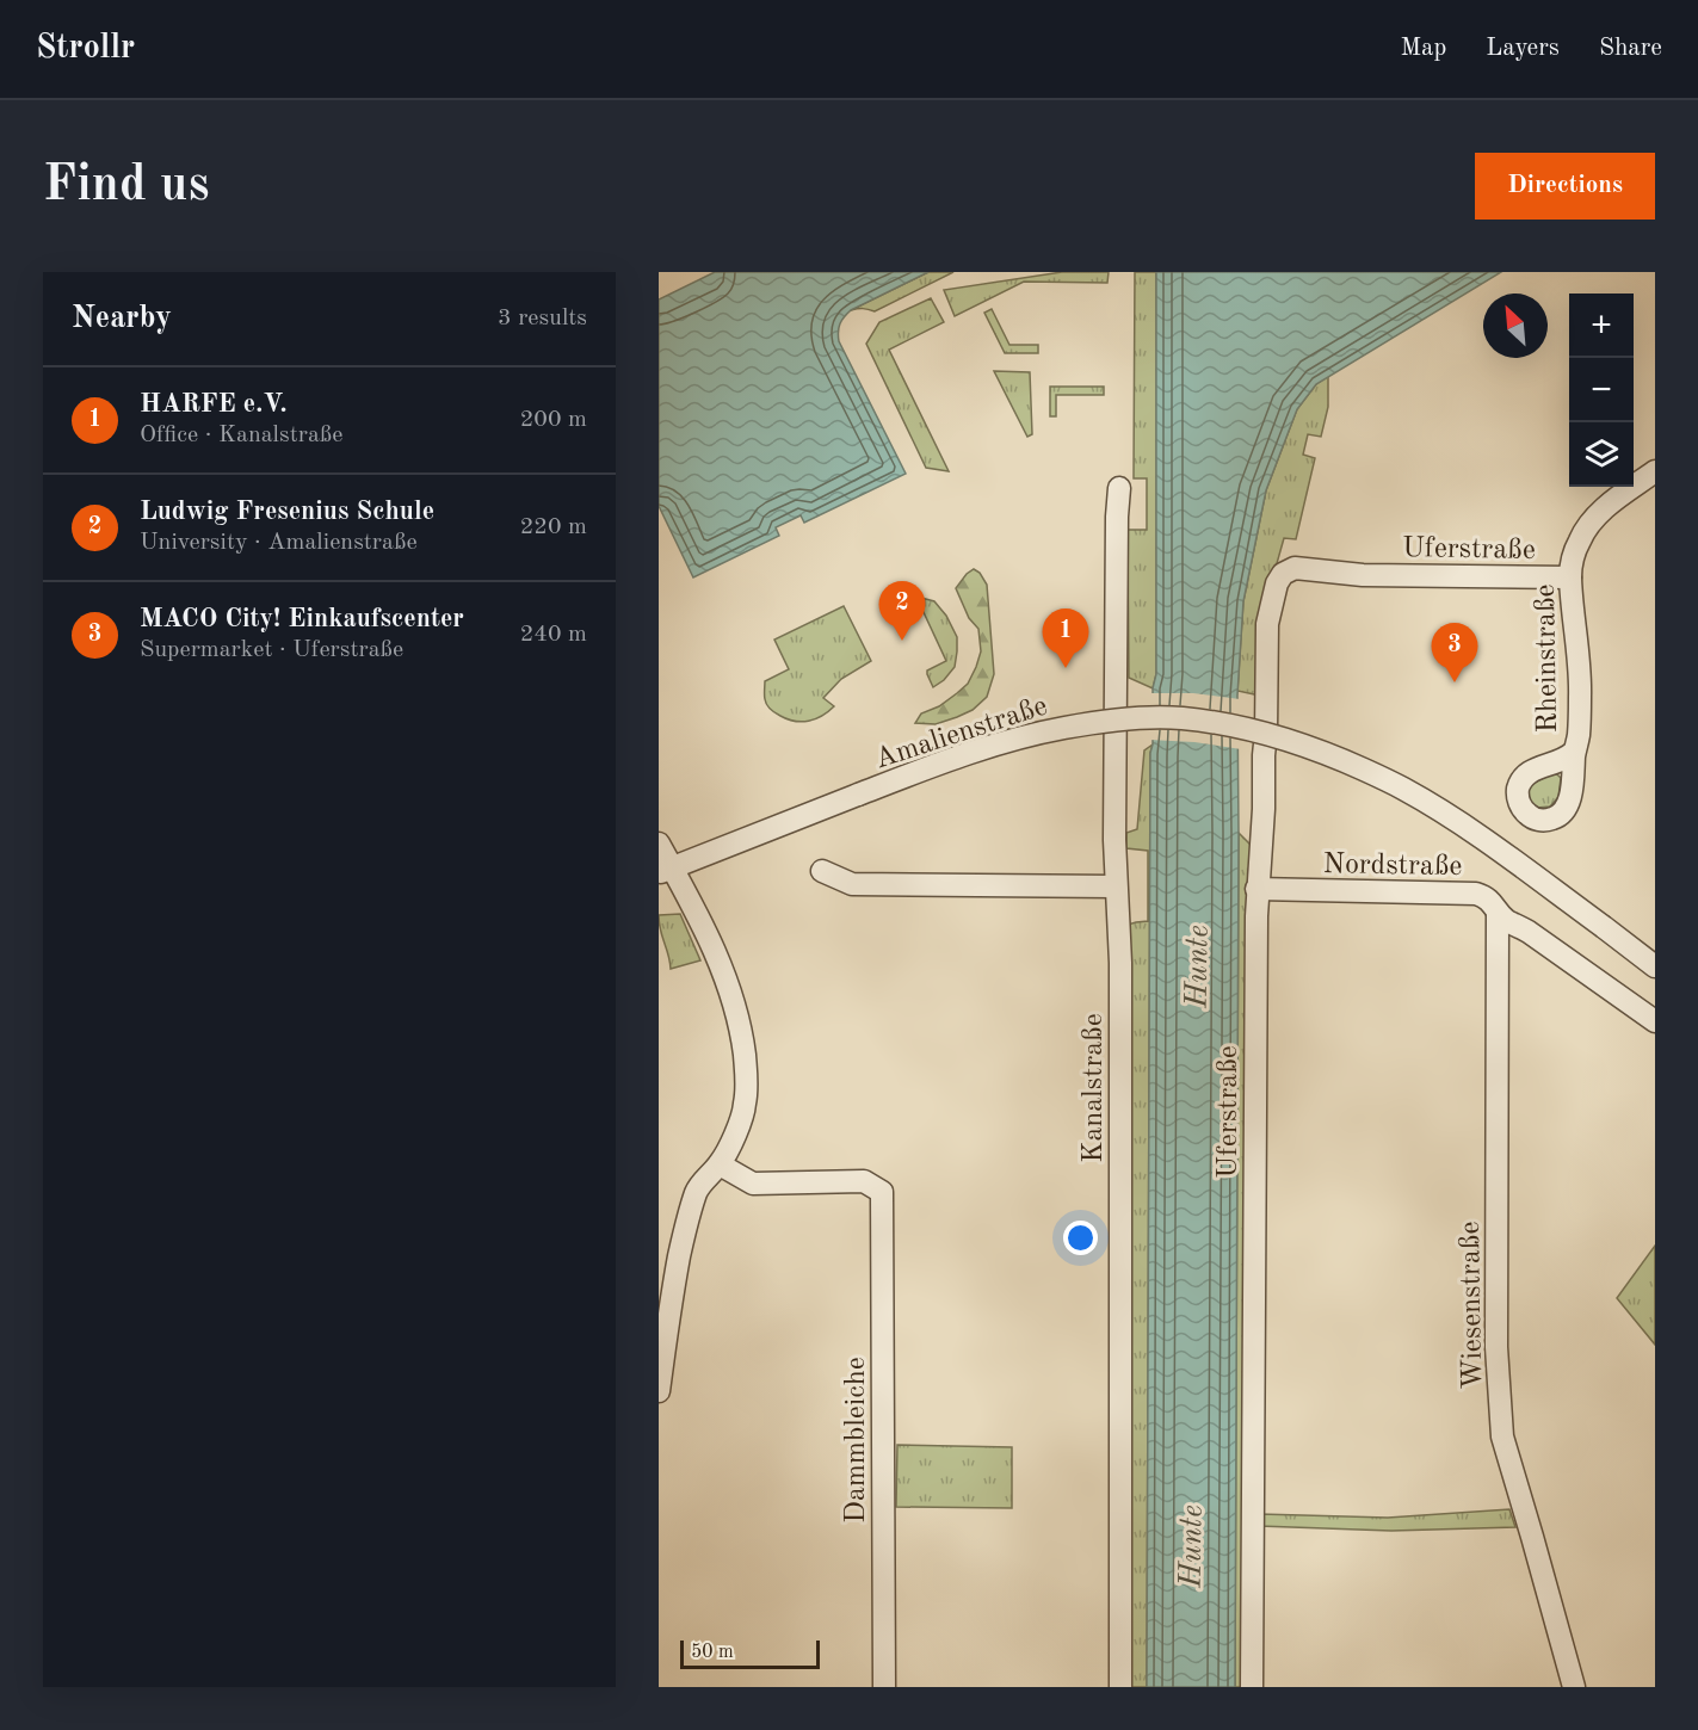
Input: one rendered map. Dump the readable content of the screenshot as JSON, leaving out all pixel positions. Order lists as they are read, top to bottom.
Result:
{
  "streets": {
    "street": [
      "Uferstraße",
      "Rheinstraße",
      "Amalienstraße",
      "Nordstraße",
      "Kanalstraße",
      "Wiesenstraße",
      "Dammbleiche"
    ]
  },
  "crossings": [
    ["Uferstraße", "Rheinstraße"],
    ["Uferstraße", "Nordstraße"],
    ["Nordstraße", "Wiesenstraße"]
  ],
  "water": ["Hunte"],
  "scale_bar": "50 m",
  "north": "top left",
  "page": {
    "header": "Strollr",
    "nav": ["Map", "Layers", "Share"],
    "buttons": "Directions",
    "title": "Find us",
    "heading": ["Nearby", "3 results"],
    "map_buttons": ["+", "−"],
    "list": [
      {
        "mark": "1",
        "name": "HARFE e.V.",
        "note": "Office · Kanalstraße",
        "value": "200 m"
      },
      {
        "mark": "2",
        "name": "Ludwig Fresenius Schule",
        "note": "University · Amalienstraße",
        "value": "220 m"
      },
      {
        "mark": "3",
        "name": "MACO City! Einkaufscenter",
        "note": "Supermarket · Uferstraße",
        "value": "240 m"
      }
    ],
    "pins": ["2", "1", "3"],
    "scale": "50 m"
  }
}
